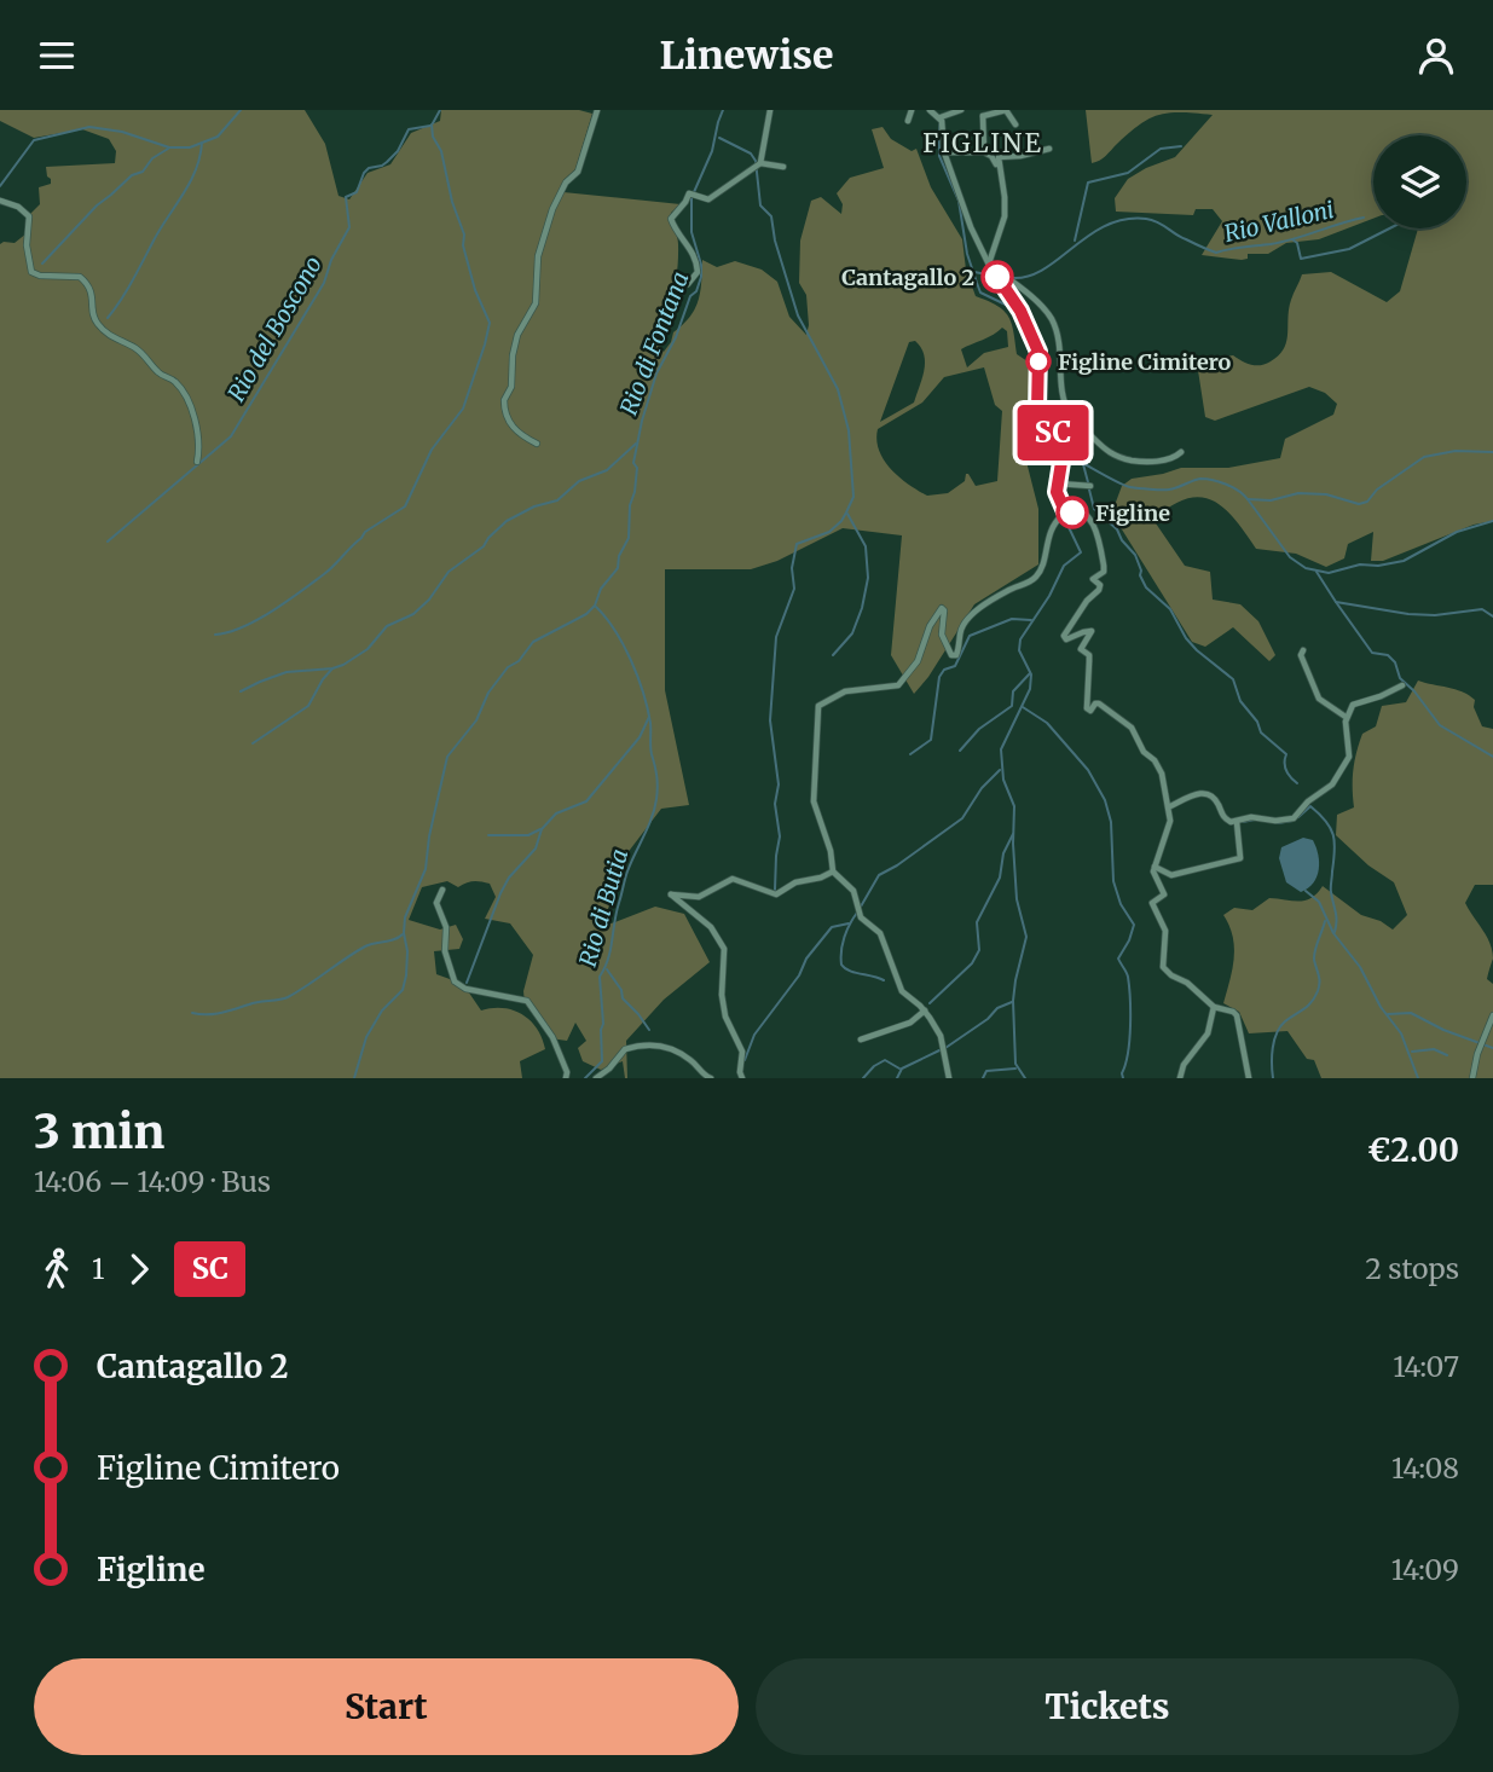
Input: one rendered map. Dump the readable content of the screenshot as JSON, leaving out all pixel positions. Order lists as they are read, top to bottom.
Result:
{
  "districts": ["FIGLINE"],
  "water": [
    "Rio Valloni",
    "Rio del Boscono",
    "Rio di Fontana",
    "Rio di Butia"
  ],
  "places": ["Cantagallo 2", "Figline Cimitero", "Figline"],
  "lines": ["bus line SC"],
  "page": {
    "header": "Linewise",
    "on_map": "SC",
    "heading": ["3 min", "14:06 – 14:09 · Bus", "€2.00"],
    "legs": ["1", "SC", "2 stops"],
    "list": [
      {
        "name": "Cantagallo 2",
        "value": "14:07"
      },
      {
        "name": "Figline Cimitero",
        "value": "14:08"
      },
      {
        "name": "Figline",
        "value": "14:09"
      }
    ],
    "buttons": ["Start", "Tickets"]
  }
}
